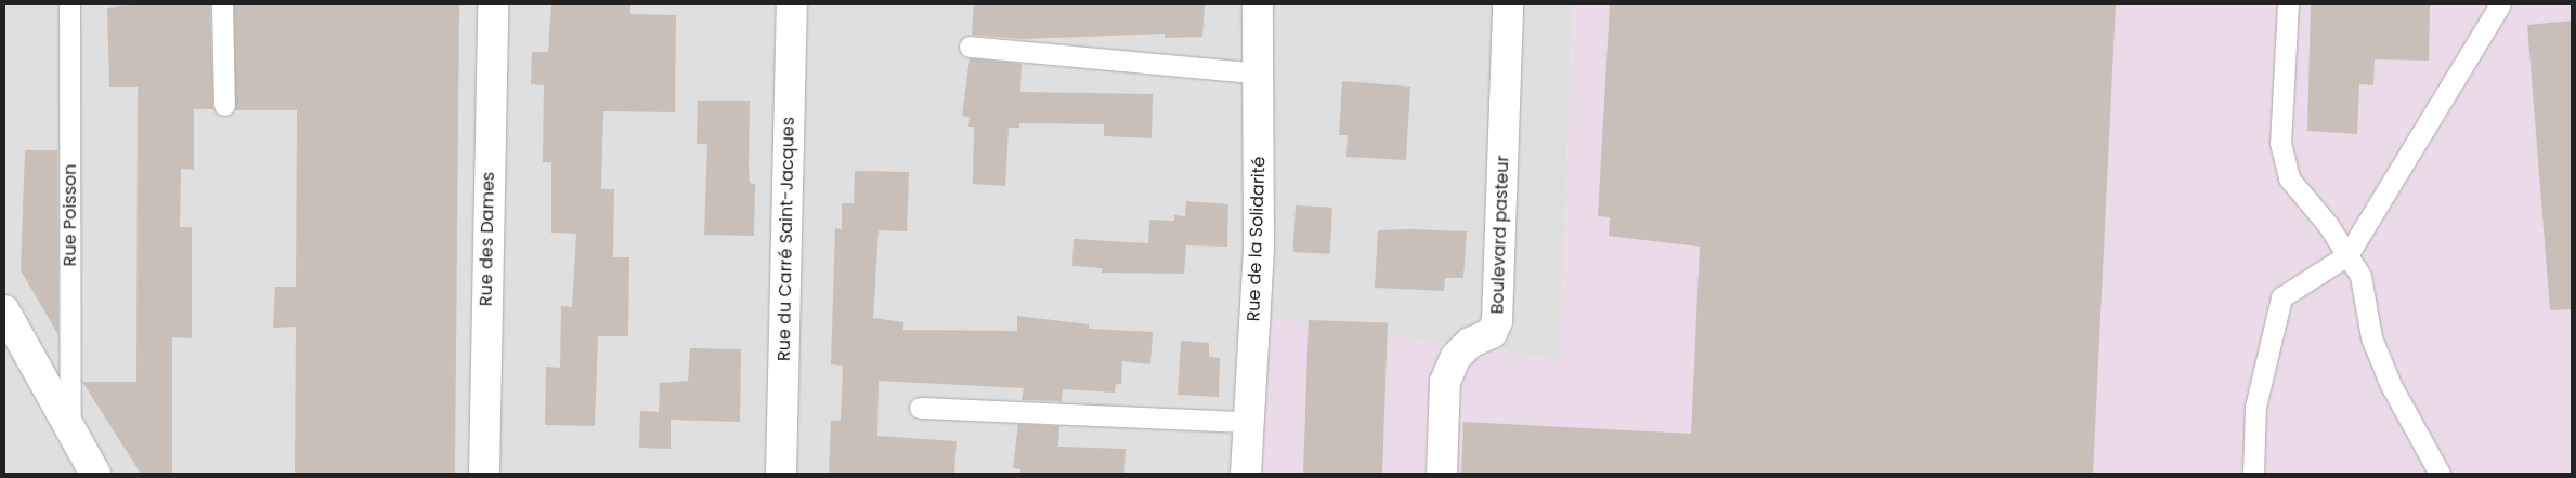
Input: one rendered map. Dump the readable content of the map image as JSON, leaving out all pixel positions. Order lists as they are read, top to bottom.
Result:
{
  "streets": {
    "street": [
      "Boulevard pasteur",
      "Rue des Dames",
      "Rue du Carré Saint-Jacques",
      "Rue de la Solidarité"
    ],
    "lane": ["Rue Poisson"]
  }
}
